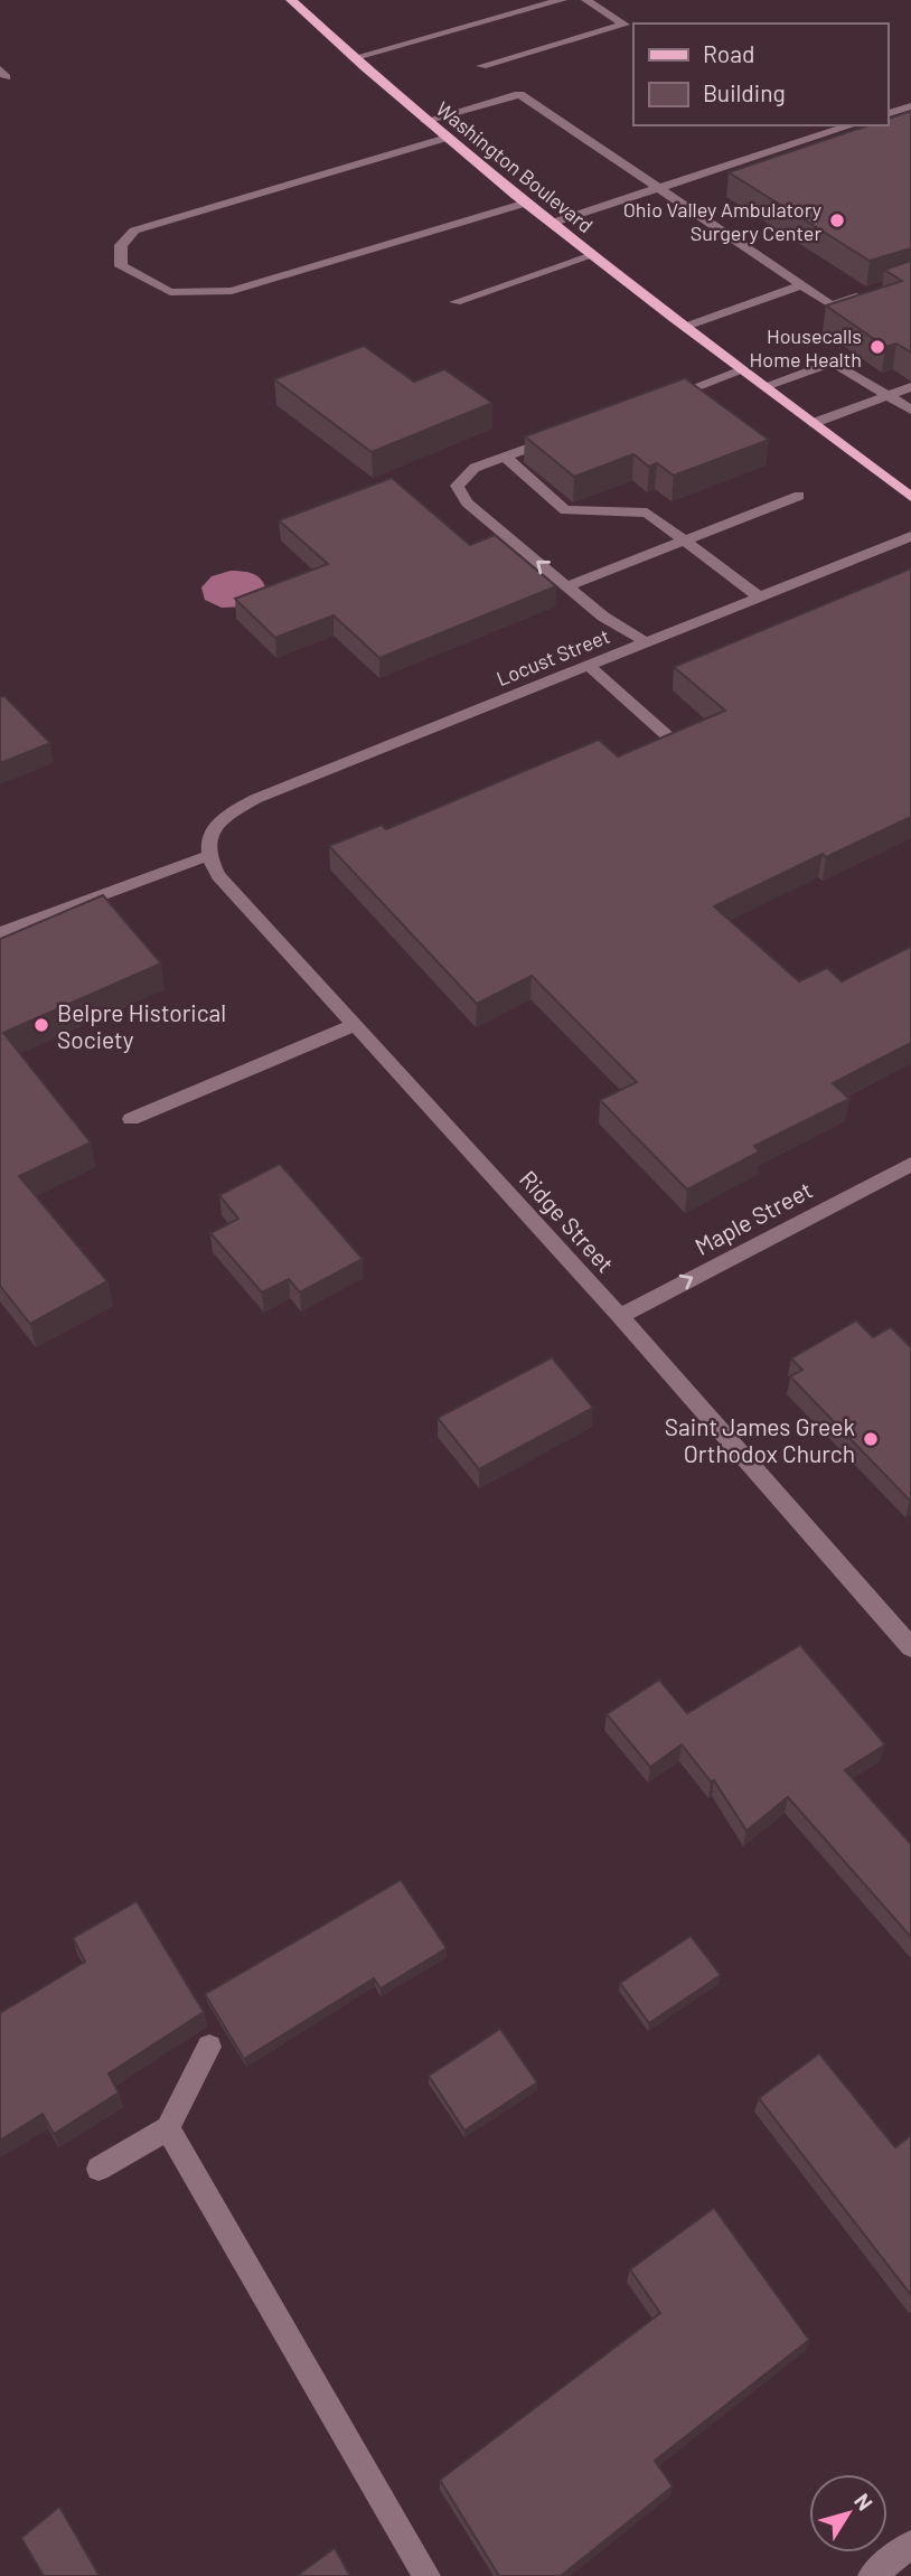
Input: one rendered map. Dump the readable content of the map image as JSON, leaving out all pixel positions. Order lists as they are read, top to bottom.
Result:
{
  "streets": {
    "main road": ["Washington Boulevard"],
    "street": ["Locust Street", "Maple Street", "Ridge Street"]
  },
  "crossings": [
    ["Locust Street", "Ridge Street"],
    ["Maple Street", "Ridge Street"]
  ],
  "one_way": ["Maple Street"],
  "places": [
    "Ohio Valley Ambulatory Surgery Center",
    "Housecalls Home Health",
    "Belpre Historical Society",
    "Saint James Greek Orthodox Church"
  ],
  "legend": ["Road", "Building"],
  "north": "top right"
}
